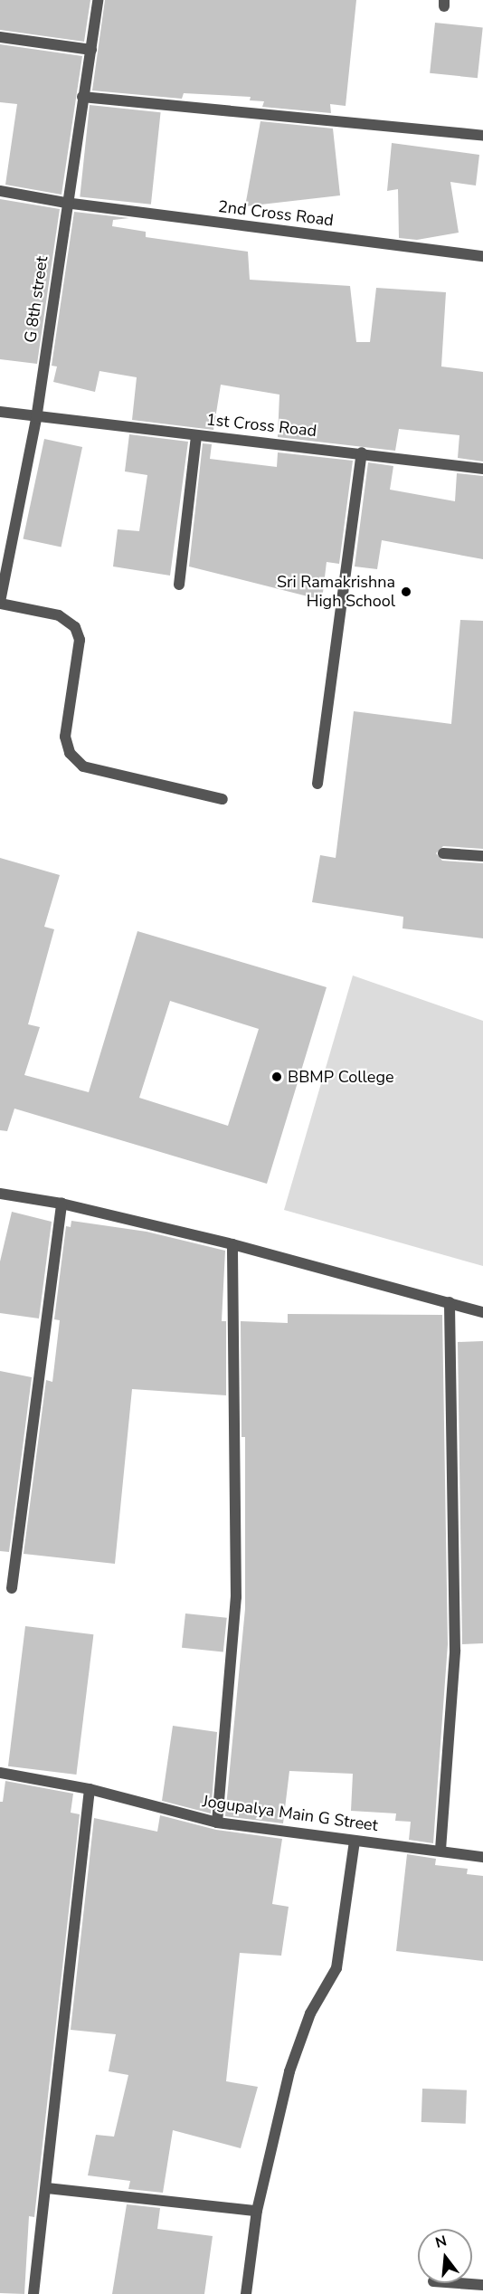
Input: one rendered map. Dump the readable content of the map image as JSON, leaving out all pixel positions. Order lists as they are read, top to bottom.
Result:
{
  "streets": {
    "street": [
      "2nd Cross Road",
      "G 8th street",
      "1st Cross Road",
      "Jogupalya Main G Street"
    ]
  },
  "crossings": [
    ["2nd Cross Road", "G 8th street"],
    ["G 8th street", "1st Cross Road"]
  ],
  "places": ["Sri Ramakrishna High School", "BBMP College"],
  "north": "top"
}
